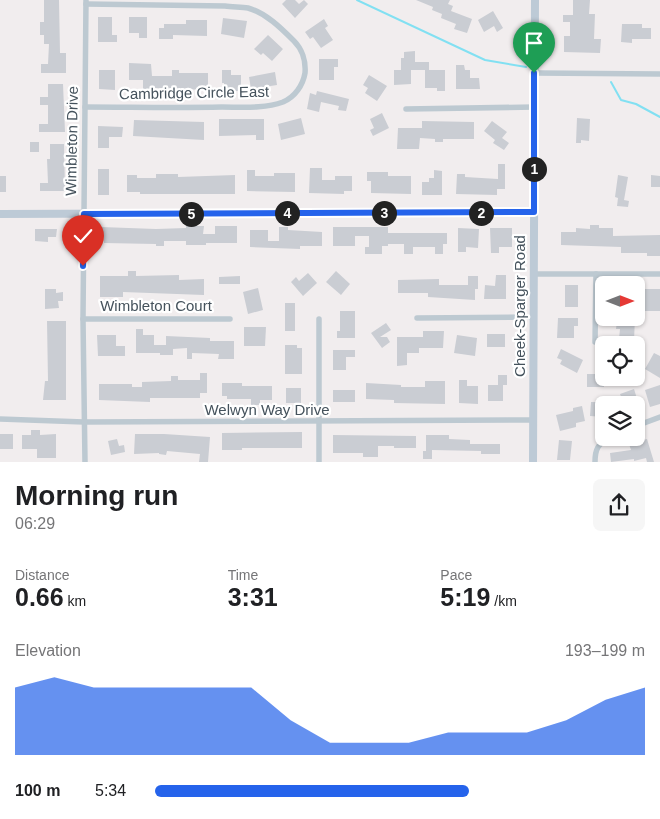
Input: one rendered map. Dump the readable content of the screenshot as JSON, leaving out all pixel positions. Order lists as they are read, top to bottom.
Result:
{
  "streets": {
    "street": [
      "Cambridge Circle East",
      "Wimbleton Drive",
      "Wimbleton Court",
      "Cheek-Sparger Road",
      "Welwyn Way Drive"
    ]
  },
  "crossings": [
    ["Cambridge Circle East", "Wimbleton Drive"],
    ["Wimbleton Drive", "Wimbleton Court"],
    ["Wimbleton Drive", "Welwyn Way Drive"],
    ["Cheek-Sparger Road", "Welwyn Way Drive"]
  ],
  "north": "right",
  "page": {
    "pins": [
      "1",
      "2",
      "3",
      "4",
      "5"
    ],
    "heading": ["Morning run", "06:29"],
    "stats": [
      ["Distance", "0.66 km"],
      ["Time", "3:31"],
      ["Pace", "5:19 /km"]
    ],
    "chart": ["Elevation", "193–199 m"],
    "list": [
      {
        "name": "100 m",
        "note": "5:34"
      }
    ]
  }
}
